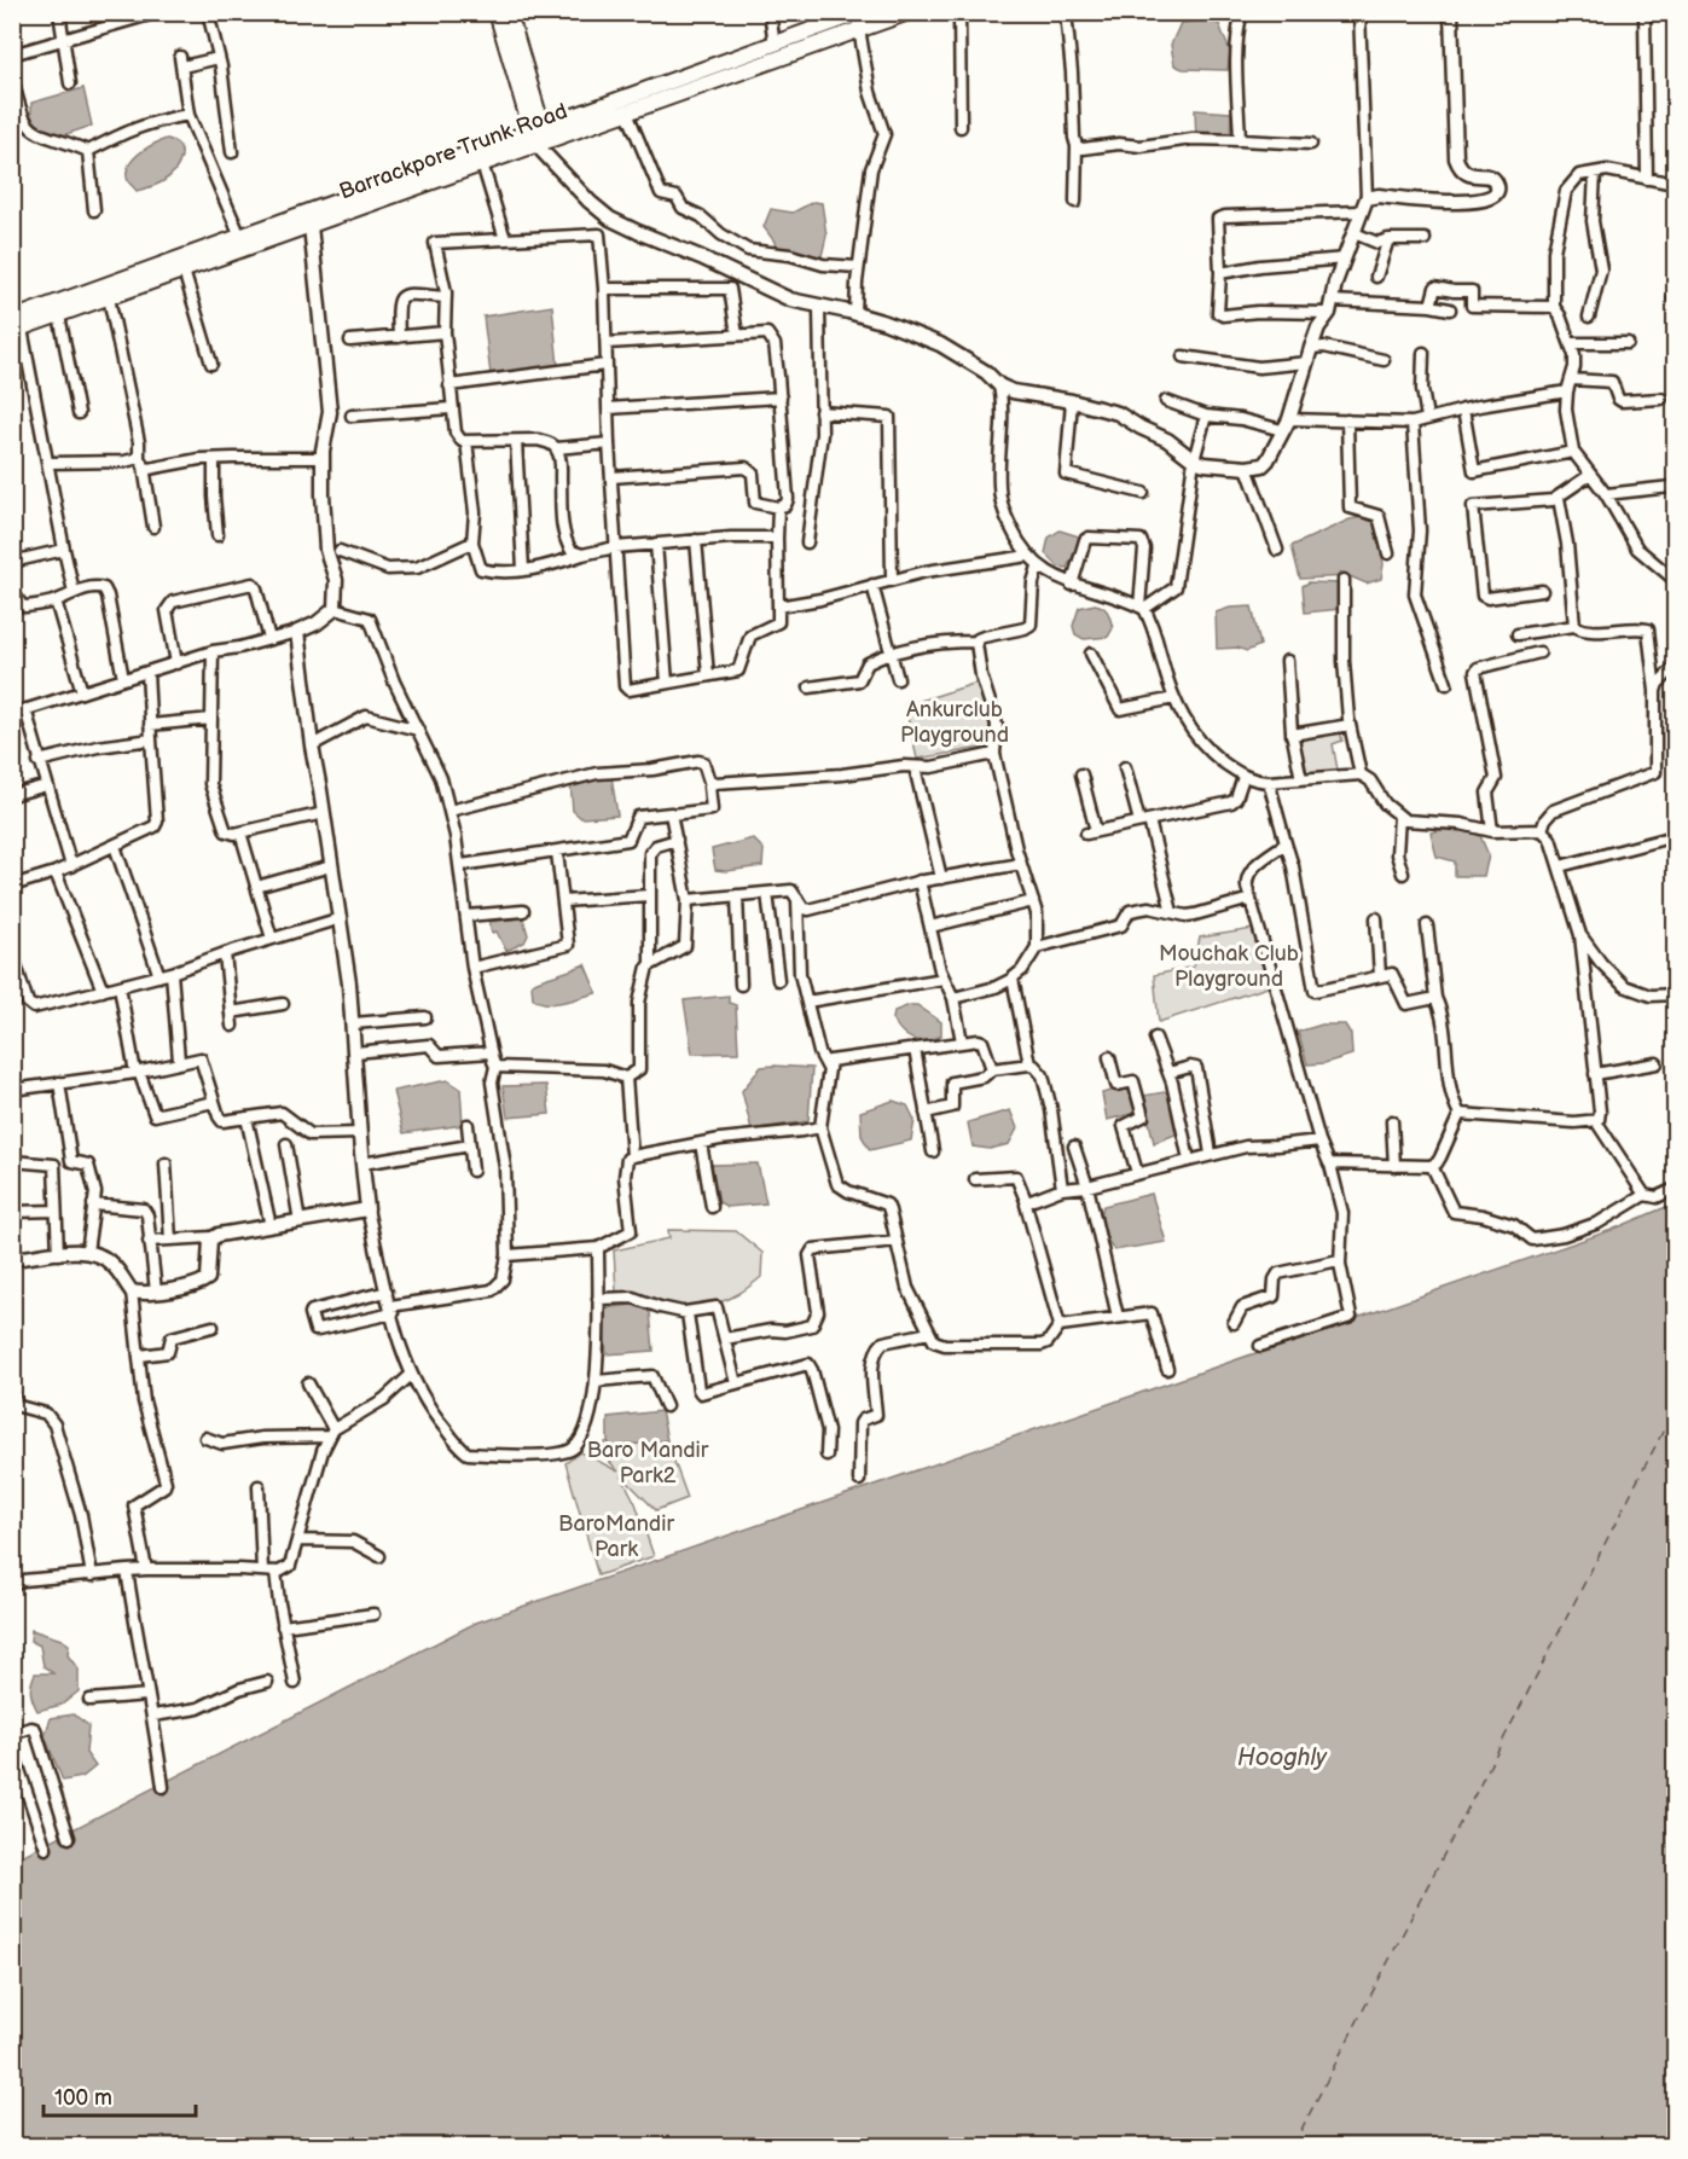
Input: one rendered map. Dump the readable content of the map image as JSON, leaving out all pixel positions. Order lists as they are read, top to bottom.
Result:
{
  "streets": {
    "main road": ["Barrackpore Trunk Road"]
  },
  "water": ["Hooghly"],
  "parks": [
    "Ankurclub Playground",
    "Mouchak Club Playground",
    "Baro Mandir Park2",
    "BaroMandir Park"
  ],
  "scale_bar": "100 m"
}
